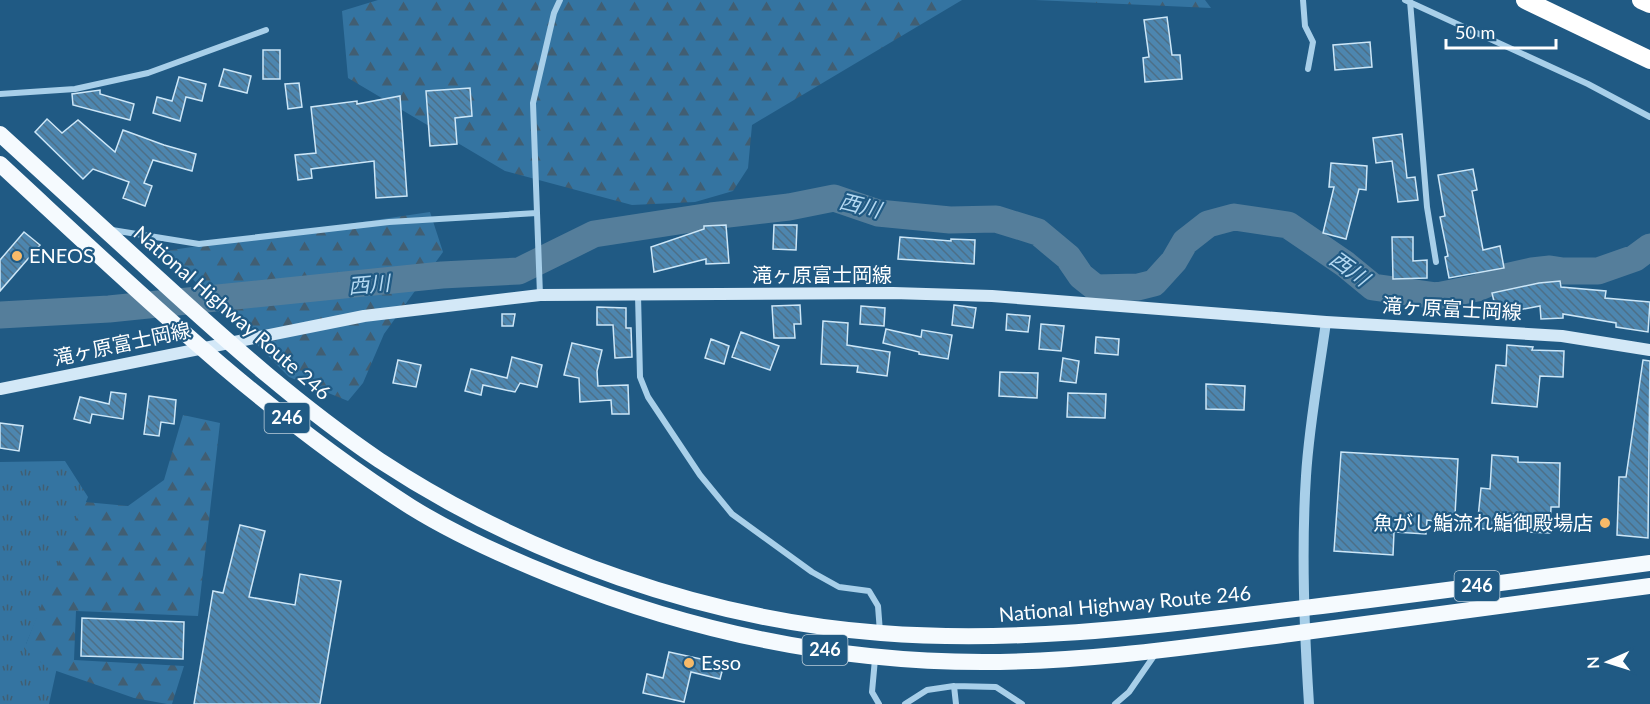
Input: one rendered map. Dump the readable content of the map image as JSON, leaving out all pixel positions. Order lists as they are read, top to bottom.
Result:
{
  "streets": {
    "highway": ["National Highway Route 246", "246"],
    "main road": ["滝ヶ原富士岡線"]
  },
  "crossings": [
    ["滝ヶ原富士岡線", "National Highway Route 246"],
    ["滝ヶ原富士岡線", "246"]
  ],
  "water": ["西川"],
  "places": ["ENEOS", "魚がし鮨流れ鮨御殿場店", "Esso"],
  "scale_bar": "50 m",
  "north": "left"
}
